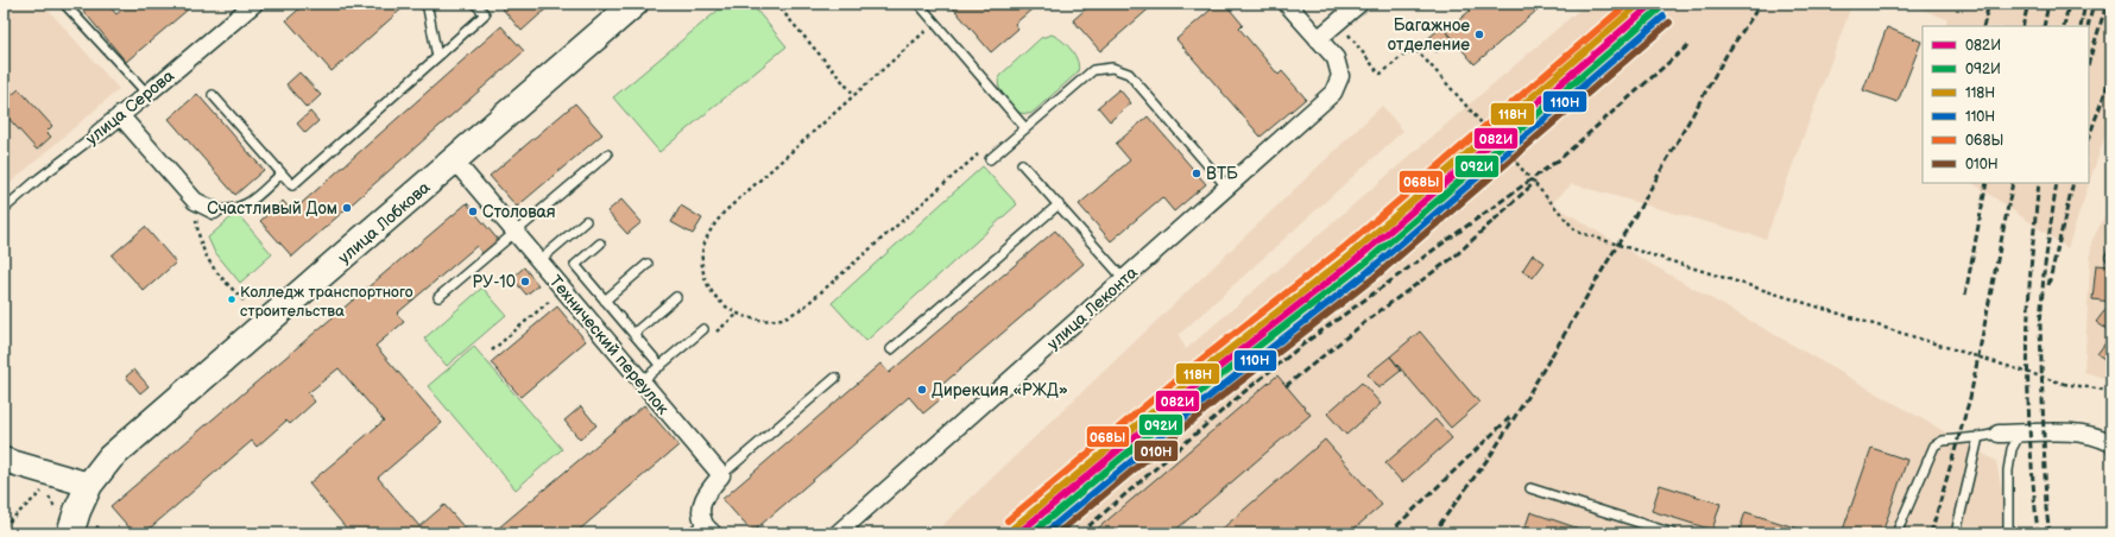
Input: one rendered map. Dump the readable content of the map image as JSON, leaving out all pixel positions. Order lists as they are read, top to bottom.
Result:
{
  "streets": {
    "main road": ["улица Лобкова"],
    "street": ["улица Серова", "улица Леконта", "Технический переулок"]
  },
  "crossings": [
    ["улица Лобкова", "Технический переулок"]
  ],
  "places": [
    "Багажное отделение",
    "ВТБ",
    "Счастливый Дом",
    "Столовая",
    "РУ-10",
    "Колледж транспортного строительства",
    "Дирекция «РЖД»"
  ],
  "lines": [
    "transit line 082И",
    "transit line 118Н",
    "transit line 068Ы",
    "transit line 092И",
    "transit line 110Н",
    "transit line 010Н"
  ],
  "legend": [
    "082И",
    "092И",
    "118Н",
    "110Н",
    "068Ы",
    "010Н"
  ]
}
